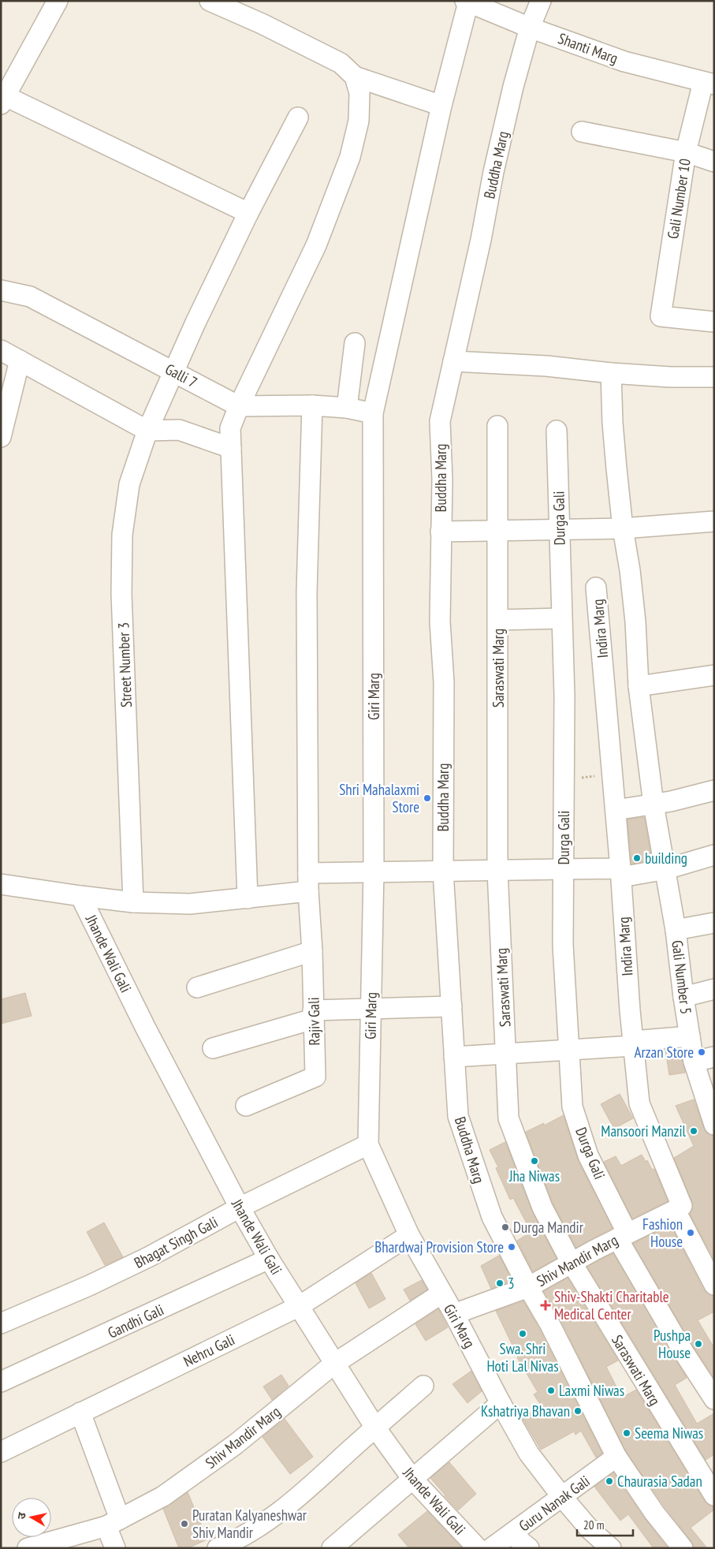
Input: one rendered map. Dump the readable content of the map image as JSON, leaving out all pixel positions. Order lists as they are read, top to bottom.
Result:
{
  "streets": {
    "street": [
      "Shanti Marg",
      "Buddha Marg",
      "Gali Number 10",
      "Galli 7",
      "Durga Gali",
      "Indira Marg",
      "Street Number 3",
      "Saraswati Marg",
      "Giri Marg",
      "Jhande Wali Gali",
      "Gali Number 5",
      "Rajiv Gali",
      "Bhagat Singh Gali",
      "Shiv Mandir Marg",
      "Gandhi Gali",
      "Nehru Gali",
      "Guru Nanak Gali"
    ]
  },
  "crossings": [
    ["Shanti Marg", "Buddha Marg"],
    ["Shanti Marg", "Gali Number 10"],
    ["Shanti Marg", "Giri Marg"],
    ["Buddha Marg", "Shiv Mandir Marg"],
    ["Buddha Marg", "Guru Nanak Gali"],
    ["Galli 7", "Street Number 3"],
    ["Galli 7", "Giri Marg"],
    ["Galli 7", "Rajiv Gali"],
    ["Durga Gali", "Shiv Mandir Marg"],
    ["Indira Marg", "Shiv Mandir Marg"],
    ["Saraswati Marg", "Shiv Mandir Marg"],
    ["Giri Marg", "Bhagat Singh Gali"],
    ["Giri Marg", "Shiv Mandir Marg"],
    ["Giri Marg", "Nehru Gali"],
    ["Giri Marg", "Guru Nanak Gali"],
    ["Jhande Wali Gali", "Bhagat Singh Gali"],
    ["Jhande Wali Gali", "Shiv Mandir Marg"],
    ["Jhande Wali Gali", "Gandhi Gali"],
    ["Jhande Wali Gali", "Nehru Gali"]
  ],
  "places": {
    "other": [
      "Shri Mahalaxmi Store",
      "building",
      "Arzan Store",
      "Mansoori Manzil",
      "Jha Niwas",
      "Durga Mandir",
      "Fashion House",
      "Bhardwaj Provision Store",
      "3",
      "Swa. Shri Hoti Lal Nivas",
      "Pushpa House",
      "Laxmi Niwas",
      "Kshatriya Bhavan",
      "Seema Niwas",
      "Chaurasia Sadan",
      "Puratan Kalyaneshwar Shiv Mandir"
    ],
    "health": ["Shiv-Shakti Charitable Medical Center"]
  },
  "scale_bar": "20 m",
  "north": "left"
}
